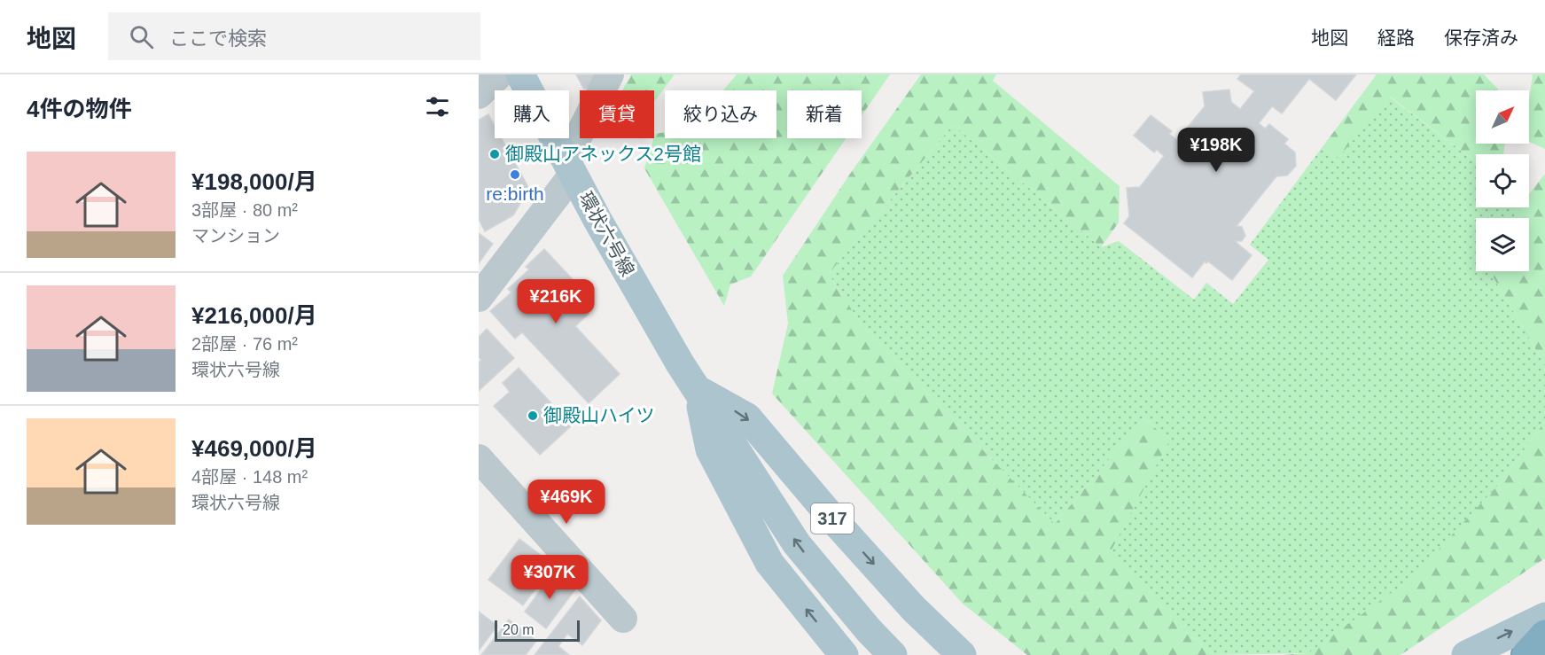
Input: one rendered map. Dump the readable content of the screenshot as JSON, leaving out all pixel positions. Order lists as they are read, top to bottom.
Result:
{
  "streets": {
    "main road": ["環状六号線", "317"]
  },
  "crossings": [
    ["環状六号線", "317"]
  ],
  "places": ["御殿山アネックス2号館", "re:birth", "御殿山ハイツ"],
  "scale_bar": "20 m",
  "north": "top right",
  "page": {
    "header": "地図",
    "search": "ここで検索",
    "nav": ["地図", "経路", "保存済み"],
    "heading": "4件の物件",
    "chip": [
      "購入",
      "賃貸",
      "絞り込み",
      "新着"
    ],
    "price": [
      "¥198K",
      "¥216K",
      "¥469K",
      "¥307K"
    ],
    "list": [
      {
        "name": "¥198,000/月",
        "note": "3部屋 · 80 m² · マンション"
      },
      {
        "name": "¥216,000/月",
        "note": "2部屋 · 76 m² · 環状六号線"
      },
      {
        "name": "¥469,000/月",
        "note": "4部屋 · 148 m² · 環状六号線"
      }
    ],
    "scale": "20 m"
  }
}
